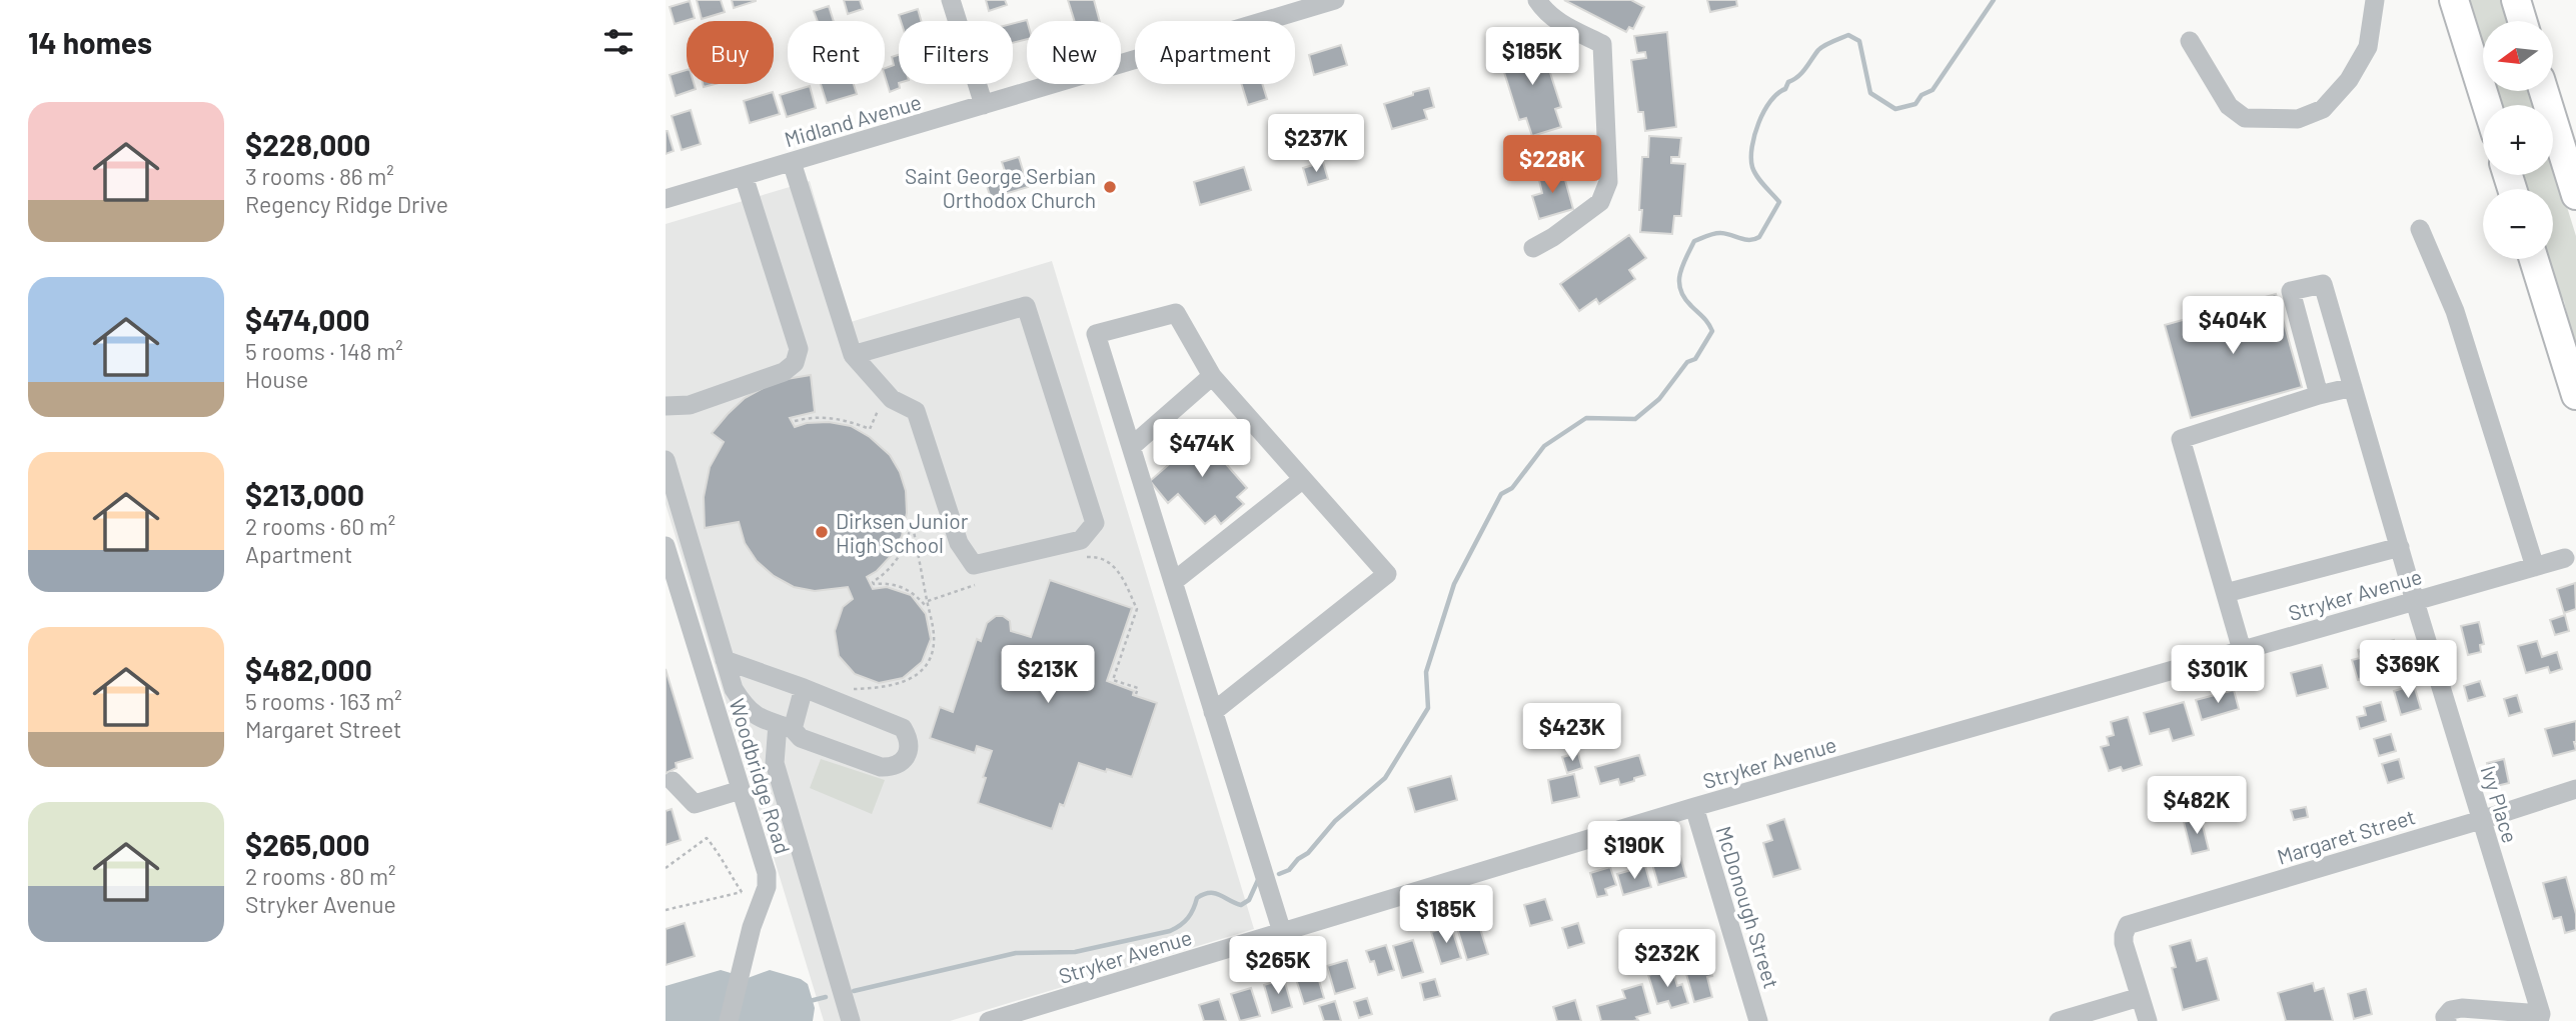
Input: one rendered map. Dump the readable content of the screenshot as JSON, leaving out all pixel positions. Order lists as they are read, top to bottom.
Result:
{
  "streets": {
    "street": [
      "Midland Avenue",
      "Stryker Avenue",
      "Woodbridge Road",
      "Ivy Place",
      "Margaret Street",
      "McDonough Street"
    ]
  },
  "crossings": [
    ["Stryker Avenue", "Ivy Place"],
    ["Stryker Avenue", "McDonough Street"],
    ["Ivy Place", "Margaret Street"]
  ],
  "places": ["Saint George Serbian Orthodox Church", "Dirksen Junior High School"],
  "north": "left",
  "page": {
    "heading": "14 homes",
    "map_buttons": ["+", "−"],
    "chip": [
      "Buy",
      "Rent",
      "Filters",
      "New",
      "Apartment"
    ],
    "price": [
      "$185K",
      "$237K",
      "$228K",
      "$404K",
      "$474K",
      "$369K",
      "$213K",
      "$301K",
      "$423K",
      "$482K",
      "$190K",
      "$185K",
      "$232K",
      "$265K"
    ],
    "list": [
      {
        "name": "$228,000",
        "note": "3 rooms · 86 m² · Regency Ridge Drive"
      },
      {
        "name": "$474,000",
        "note": "5 rooms · 148 m² · House"
      },
      {
        "name": "$213,000",
        "note": "2 rooms · 60 m² · Apartment"
      },
      {
        "name": "$482,000",
        "note": "5 rooms · 163 m² · Margaret Street"
      },
      {
        "name": "$265,000",
        "note": "2 rooms · 80 m² · Stryker Avenue"
      }
    ]
  }
}
